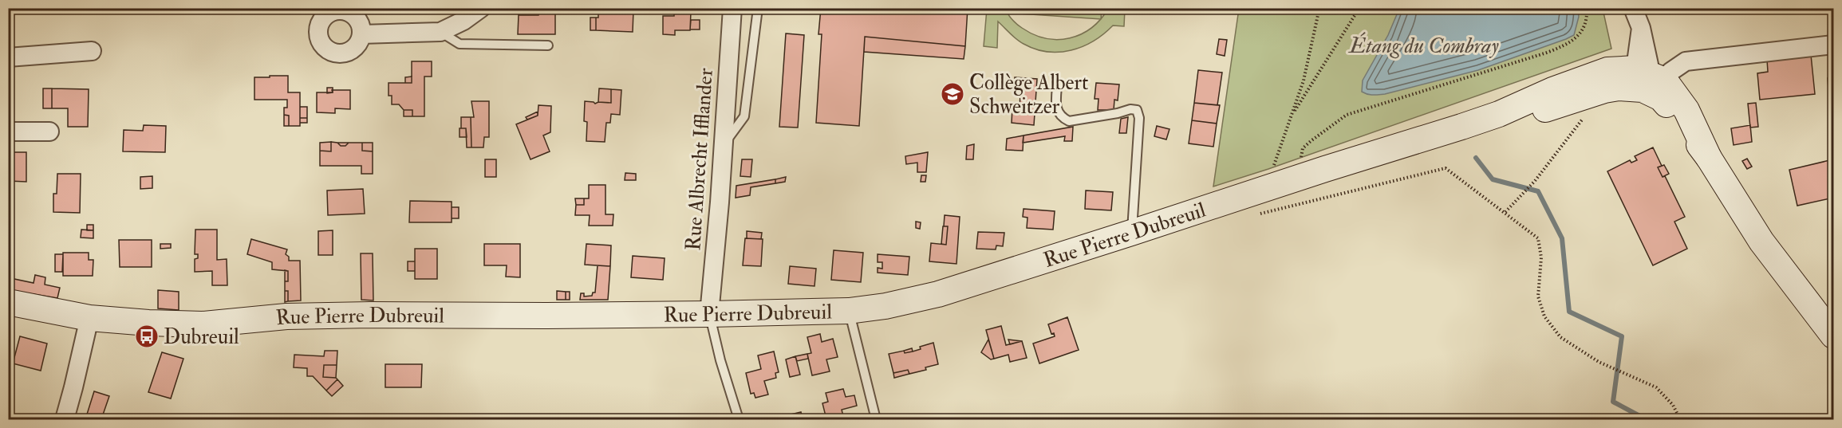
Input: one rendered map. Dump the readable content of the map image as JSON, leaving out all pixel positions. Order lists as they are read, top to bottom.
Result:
{
  "streets": {
    "street": ["Rue Albrecht Ifflander", "Rue Pierre Dubreuil"]
  },
  "crossings": [
    ["Rue Albrecht Ifflander", "Rue Pierre Dubreuil"]
  ],
  "water": ["Étang du Combray"],
  "places": {
    "school or university": ["Collège Albert Schweitzer"],
    "bus stop": ["Dubreuil"]
  }
}
